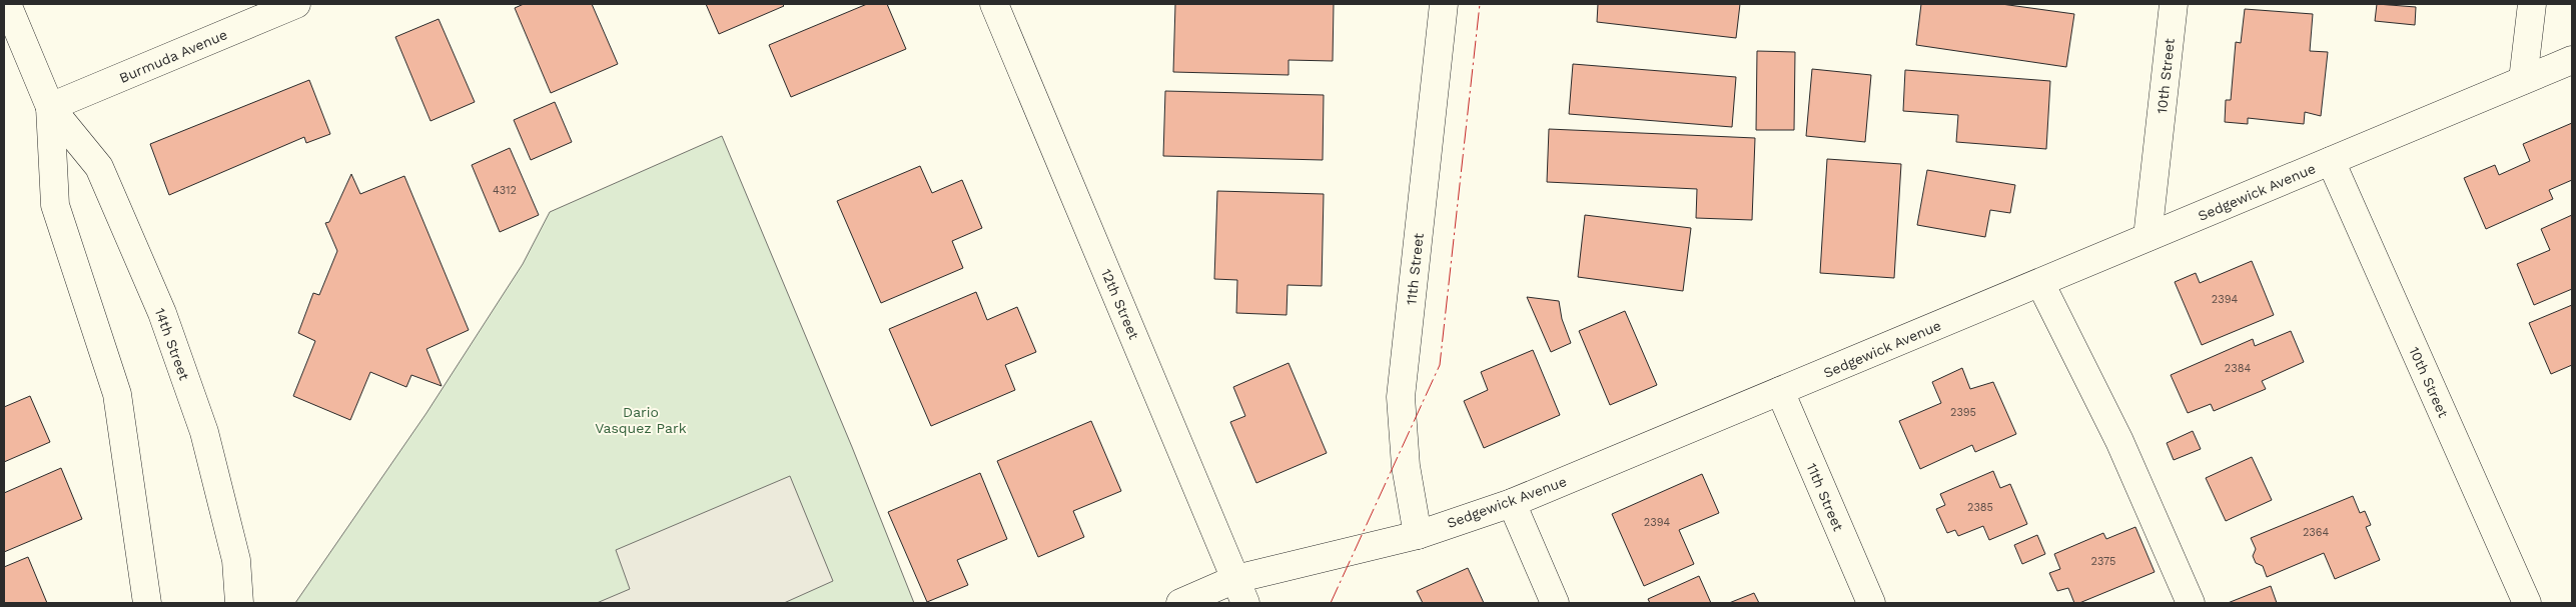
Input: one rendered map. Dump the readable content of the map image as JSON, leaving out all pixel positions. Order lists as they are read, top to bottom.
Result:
{
  "streets": {
    "street": [
      "Burmuda Avenue",
      "10th Street",
      "Sedgewick Avenue",
      "11th Street",
      "12th Street",
      "14th Street"
    ]
  },
  "crossings": [
    ["Burmuda Avenue", "14th Street"],
    ["10th Street", "Sedgewick Avenue"],
    ["Sedgewick Avenue", "11th Street"],
    ["Sedgewick Avenue", "12th Street"]
  ],
  "parks": ["Dario Vasquez Park"],
  "house_numbers": [
    "4312",
    "2394",
    "2384",
    "2395",
    "2385",
    "2394",
    "2364",
    "2375"
  ]
}
